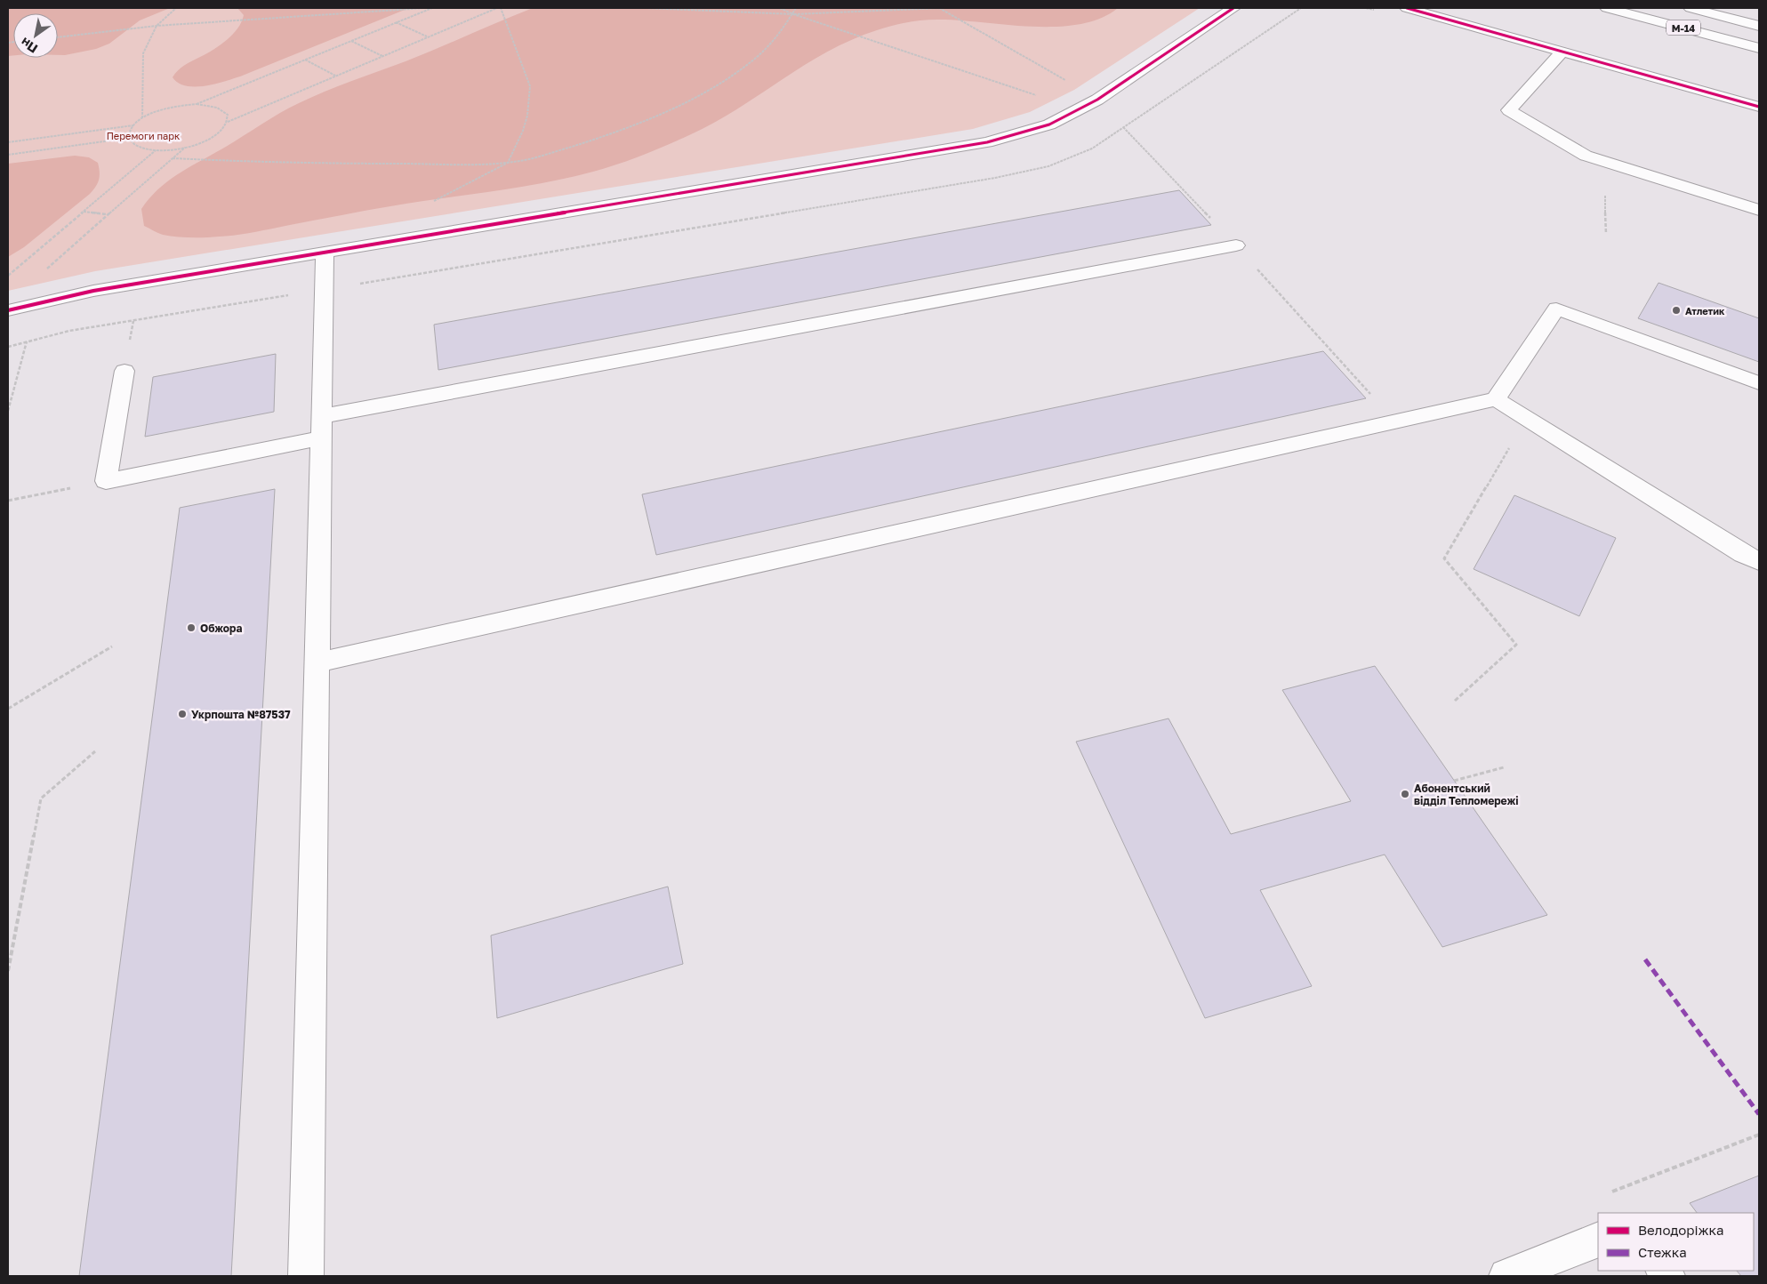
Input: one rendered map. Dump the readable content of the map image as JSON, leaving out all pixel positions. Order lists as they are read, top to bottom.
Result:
{
  "streets": {
    "main road": ["М-14"]
  },
  "parks": ["Перемоги парк"],
  "places": [
    "Атлетик",
    "Обжора",
    "Укрпошта №87537",
    "Абонентський відділ Тепломережі"
  ],
  "legend": ["Велодоріжка", "Стежка"],
  "north": "bottom left"
}
